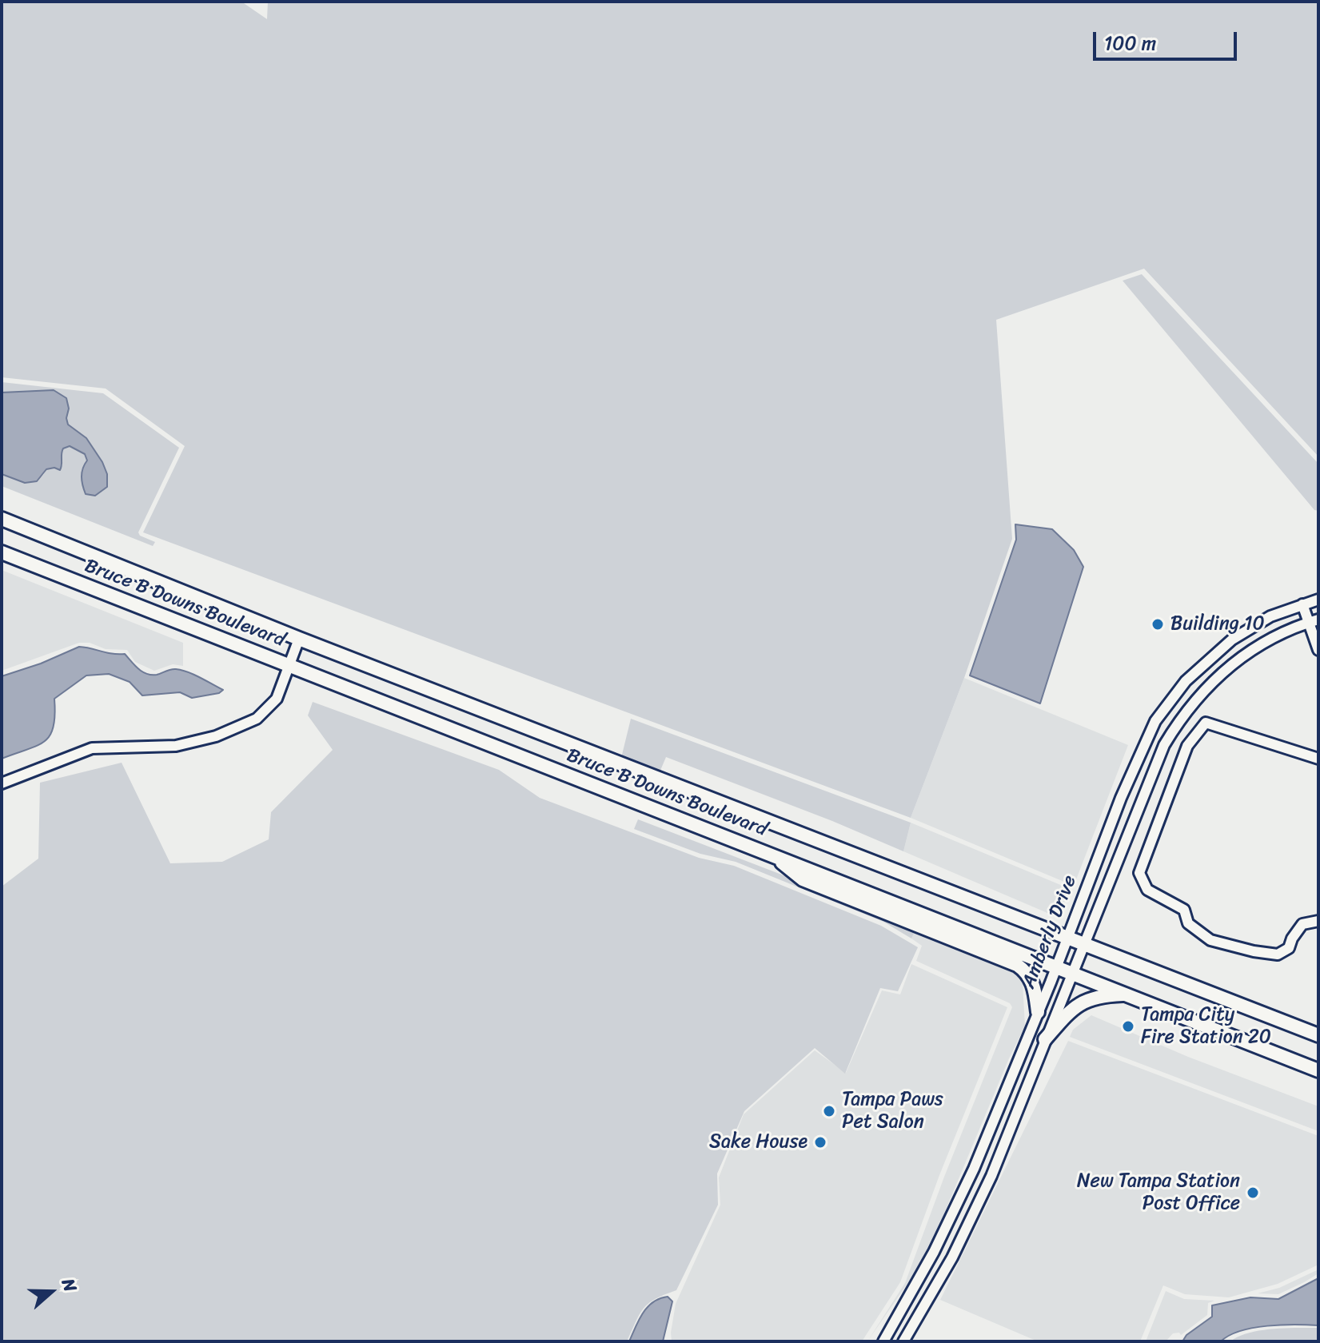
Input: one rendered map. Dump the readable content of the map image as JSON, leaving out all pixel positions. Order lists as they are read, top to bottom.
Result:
{
  "streets": {
    "main road": ["Bruce B Downs Boulevard"],
    "street": ["Amberly Drive"]
  },
  "crossings": [
    ["Bruce B Downs Boulevard", "Amberly Drive"]
  ],
  "places": [
    "Building 10",
    "Tampa City Fire Station 20",
    "Tampa Paws Pet Salon",
    "Sake House",
    "New Tampa Station Post Office"
  ],
  "scale_bar": "100 m",
  "north": "right"
}
